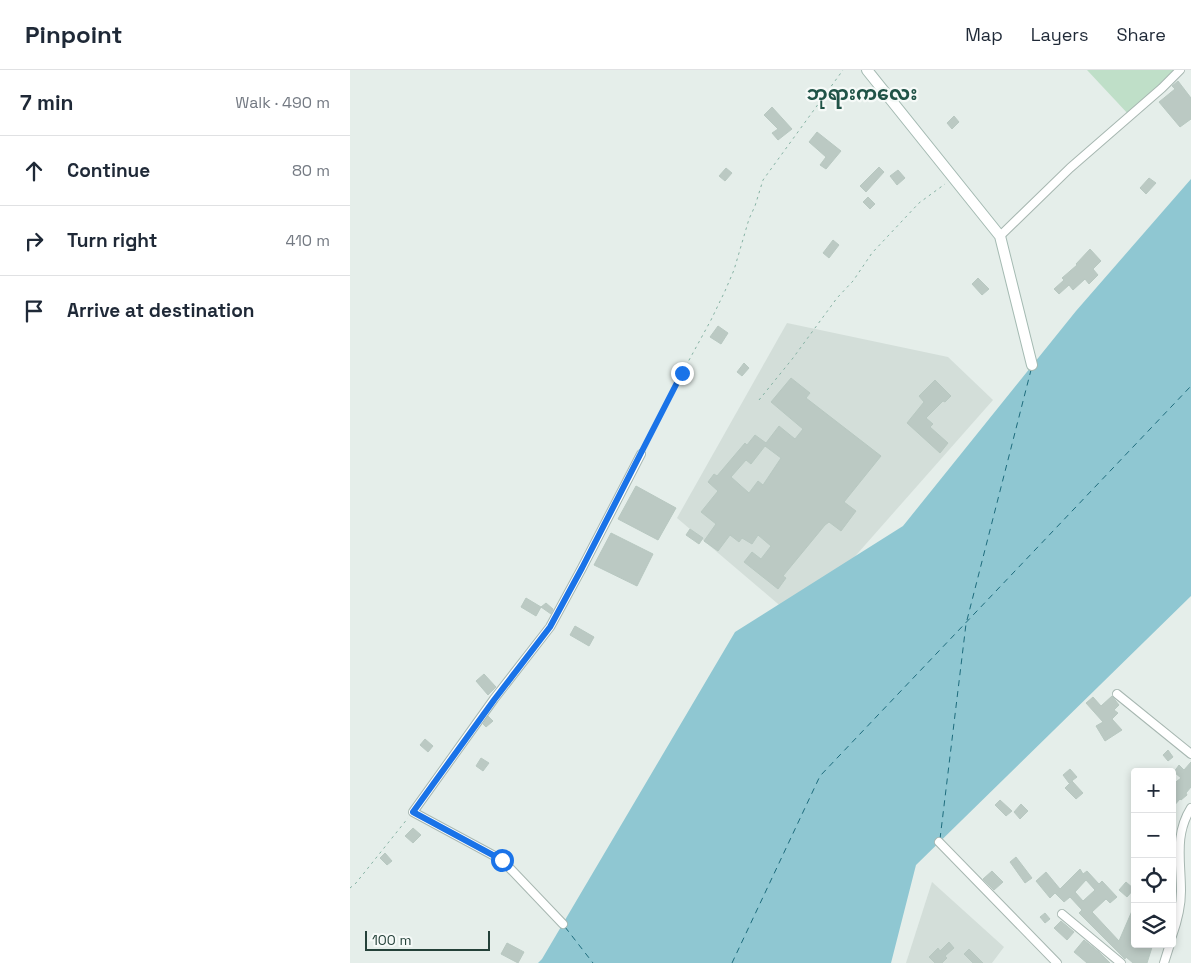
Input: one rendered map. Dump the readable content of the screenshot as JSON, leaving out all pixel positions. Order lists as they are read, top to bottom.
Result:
{
  "districts": ["ဘုရားကလေး"],
  "scale_bar": "100 m",
  "page": {
    "header": "Pinpoint",
    "nav": ["Map", "Layers", "Share"],
    "heading": ["7 min", "Walk · 490 m"],
    "list": [
      ["Continue", "80 m"],
      ["Turn right", "410 m"],
      "Arrive at destination"
    ],
    "map_buttons": ["+", "−"],
    "scale": "100 m"
  }
}
